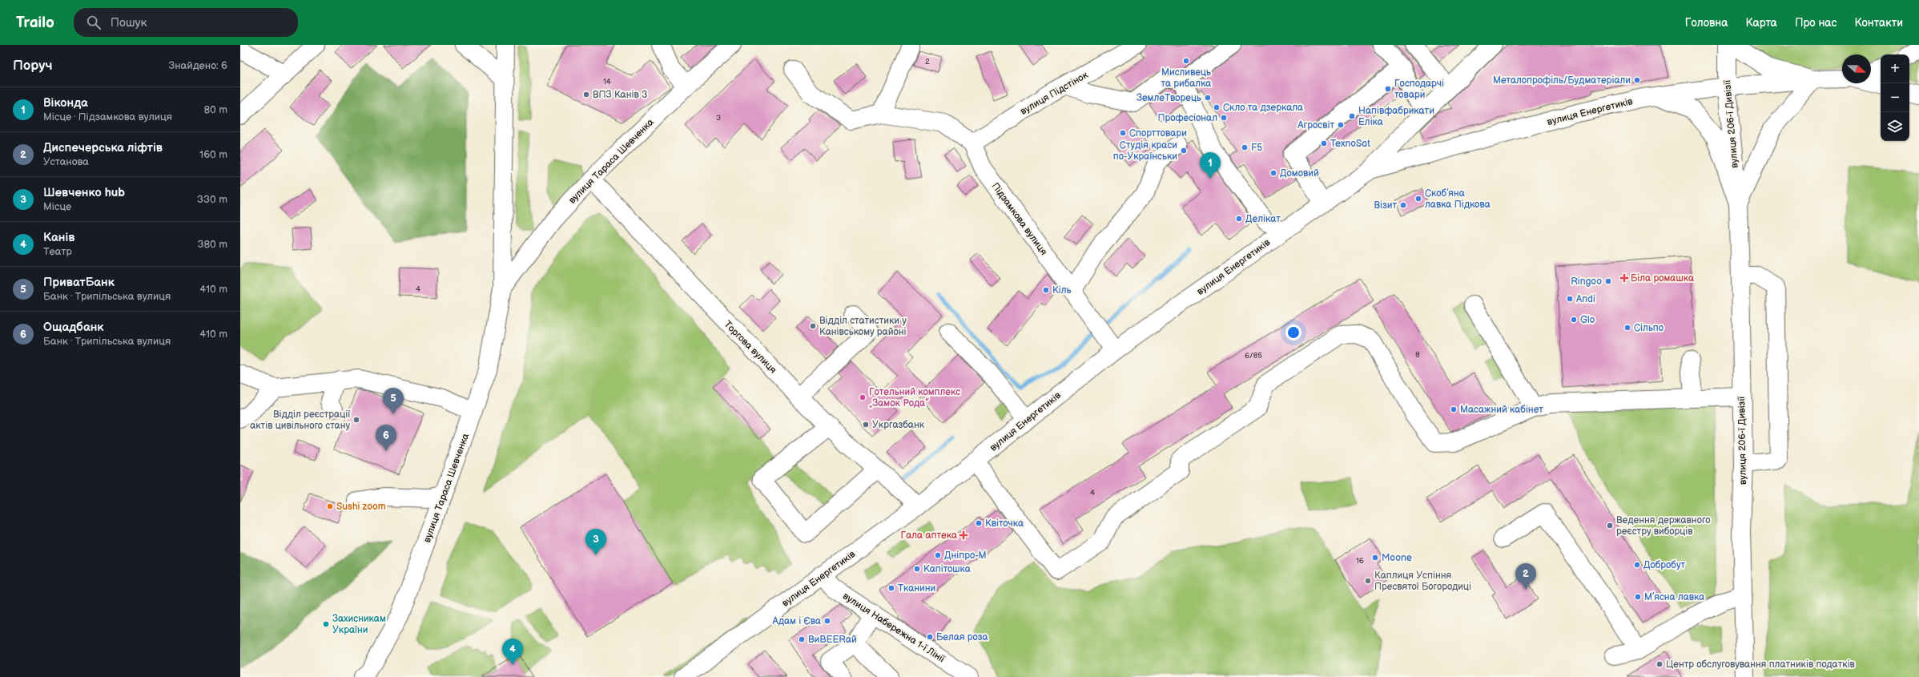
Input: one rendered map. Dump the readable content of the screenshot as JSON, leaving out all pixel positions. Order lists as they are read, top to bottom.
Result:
{
  "streets": {
    "street": [
      "вулиця Підстінок",
      "вулиця Енергетиків",
      "вулиця 206-ї Дивізії",
      "вулиця Тараса Шевченка",
      "Підзамкова вулиця",
      "Торгова вулиця",
      "вулиця Набережна 1-ї Лінії"
    ]
  },
  "crossings": [
    ["вулиця Підстінок", "Підзамкова вулиця"],
    ["вулиця Енергетиків", "вулиця 206-ї Дивізії"],
    ["вулиця Енергетиків", "Підзамкова вулиця"],
    ["вулиця Енергетиків", "Торгова вулиця"],
    ["вулиця Енергетиків", "вулиця Набережна 1-ї Лінії"],
    ["вулиця Тараса Шевченка", "Торгова вулиця"]
  ],
  "places": {
    "other": [
      "Мисливець та рибалка",
      "Металопрофіль/Будматеріали",
      "Господарчі товари",
      "ВПЗ Канів 3",
      "ЗемлеТворець",
      "Скло та дзеркала",
      "Напівфабрикати Еліка",
      "Професіонал",
      "Агросвіт",
      "Спорттовари",
      "TexnoSat",
      "F5",
      "Студія краси по-Українськи",
      "Домовий",
      "Скоб’яна лавка Підкова",
      "Візит",
      "Делікат",
      "Ringoo",
      "Кіль",
      "Andi",
      "Glo",
      "Відділ статистики у Канівському районі",
      "Сільпо",
      "Готельний комплекс „Замок Рода”",
      "Масажний кабінет",
      "Відділ реєстрації актів цивільного стану",
      "Укргазбанк",
      "Sushi zoom",
      "Квіточка",
      "Ведення державного реєстру виборців",
      "Дніпро-М",
      "Moone",
      "Добробут",
      "Капітошка",
      "Каплиця Успіння Пресвятої Богородиці",
      "Тканини",
      "М’ясна лавка",
      "Адам і Єва",
      "Захисникам України",
      "Белая роза",
      "ВиBEERай",
      "Центр обслуговування платників податків"
    ],
    "health": ["Біла ромашка", "Гала аптека"]
  },
  "house_numbers": [
    "2",
    "14",
    "3",
    "4",
    "8",
    "6/85",
    "4",
    "16"
  ],
  "north": "right",
  "page": {
    "header": "Trailo",
    "search": "Пошук",
    "nav": [
      "Головна",
      "Карта",
      "Про нас",
      "Контакти"
    ],
    "heading": ["Поруч", "Знайдено: 6"],
    "map_buttons": ["+", "−"],
    "list": [
      {
        "mark": "1",
        "name": "Віконда",
        "note": "Місце · Підзамкова вулиця",
        "value": "80 m"
      },
      {
        "mark": "2",
        "name": "Диспечерська ліфтів",
        "note": "Установа",
        "value": "160 m"
      },
      {
        "mark": "3",
        "name": "Шевченко hub",
        "note": "Місце",
        "value": "330 m"
      },
      {
        "mark": "4",
        "name": "Канів",
        "note": "Театр",
        "value": "380 m"
      },
      {
        "mark": "5",
        "name": "ПриватБанк",
        "note": "Банк · Трипільська вулиця",
        "value": "410 m"
      },
      {
        "mark": "6",
        "name": "Ощадбанк",
        "note": "Банк · Трипільська вулиця",
        "value": "410 m"
      }
    ],
    "pins": [
      "1",
      "5",
      "6",
      "3",
      "2",
      "4"
    ]
  }
}
